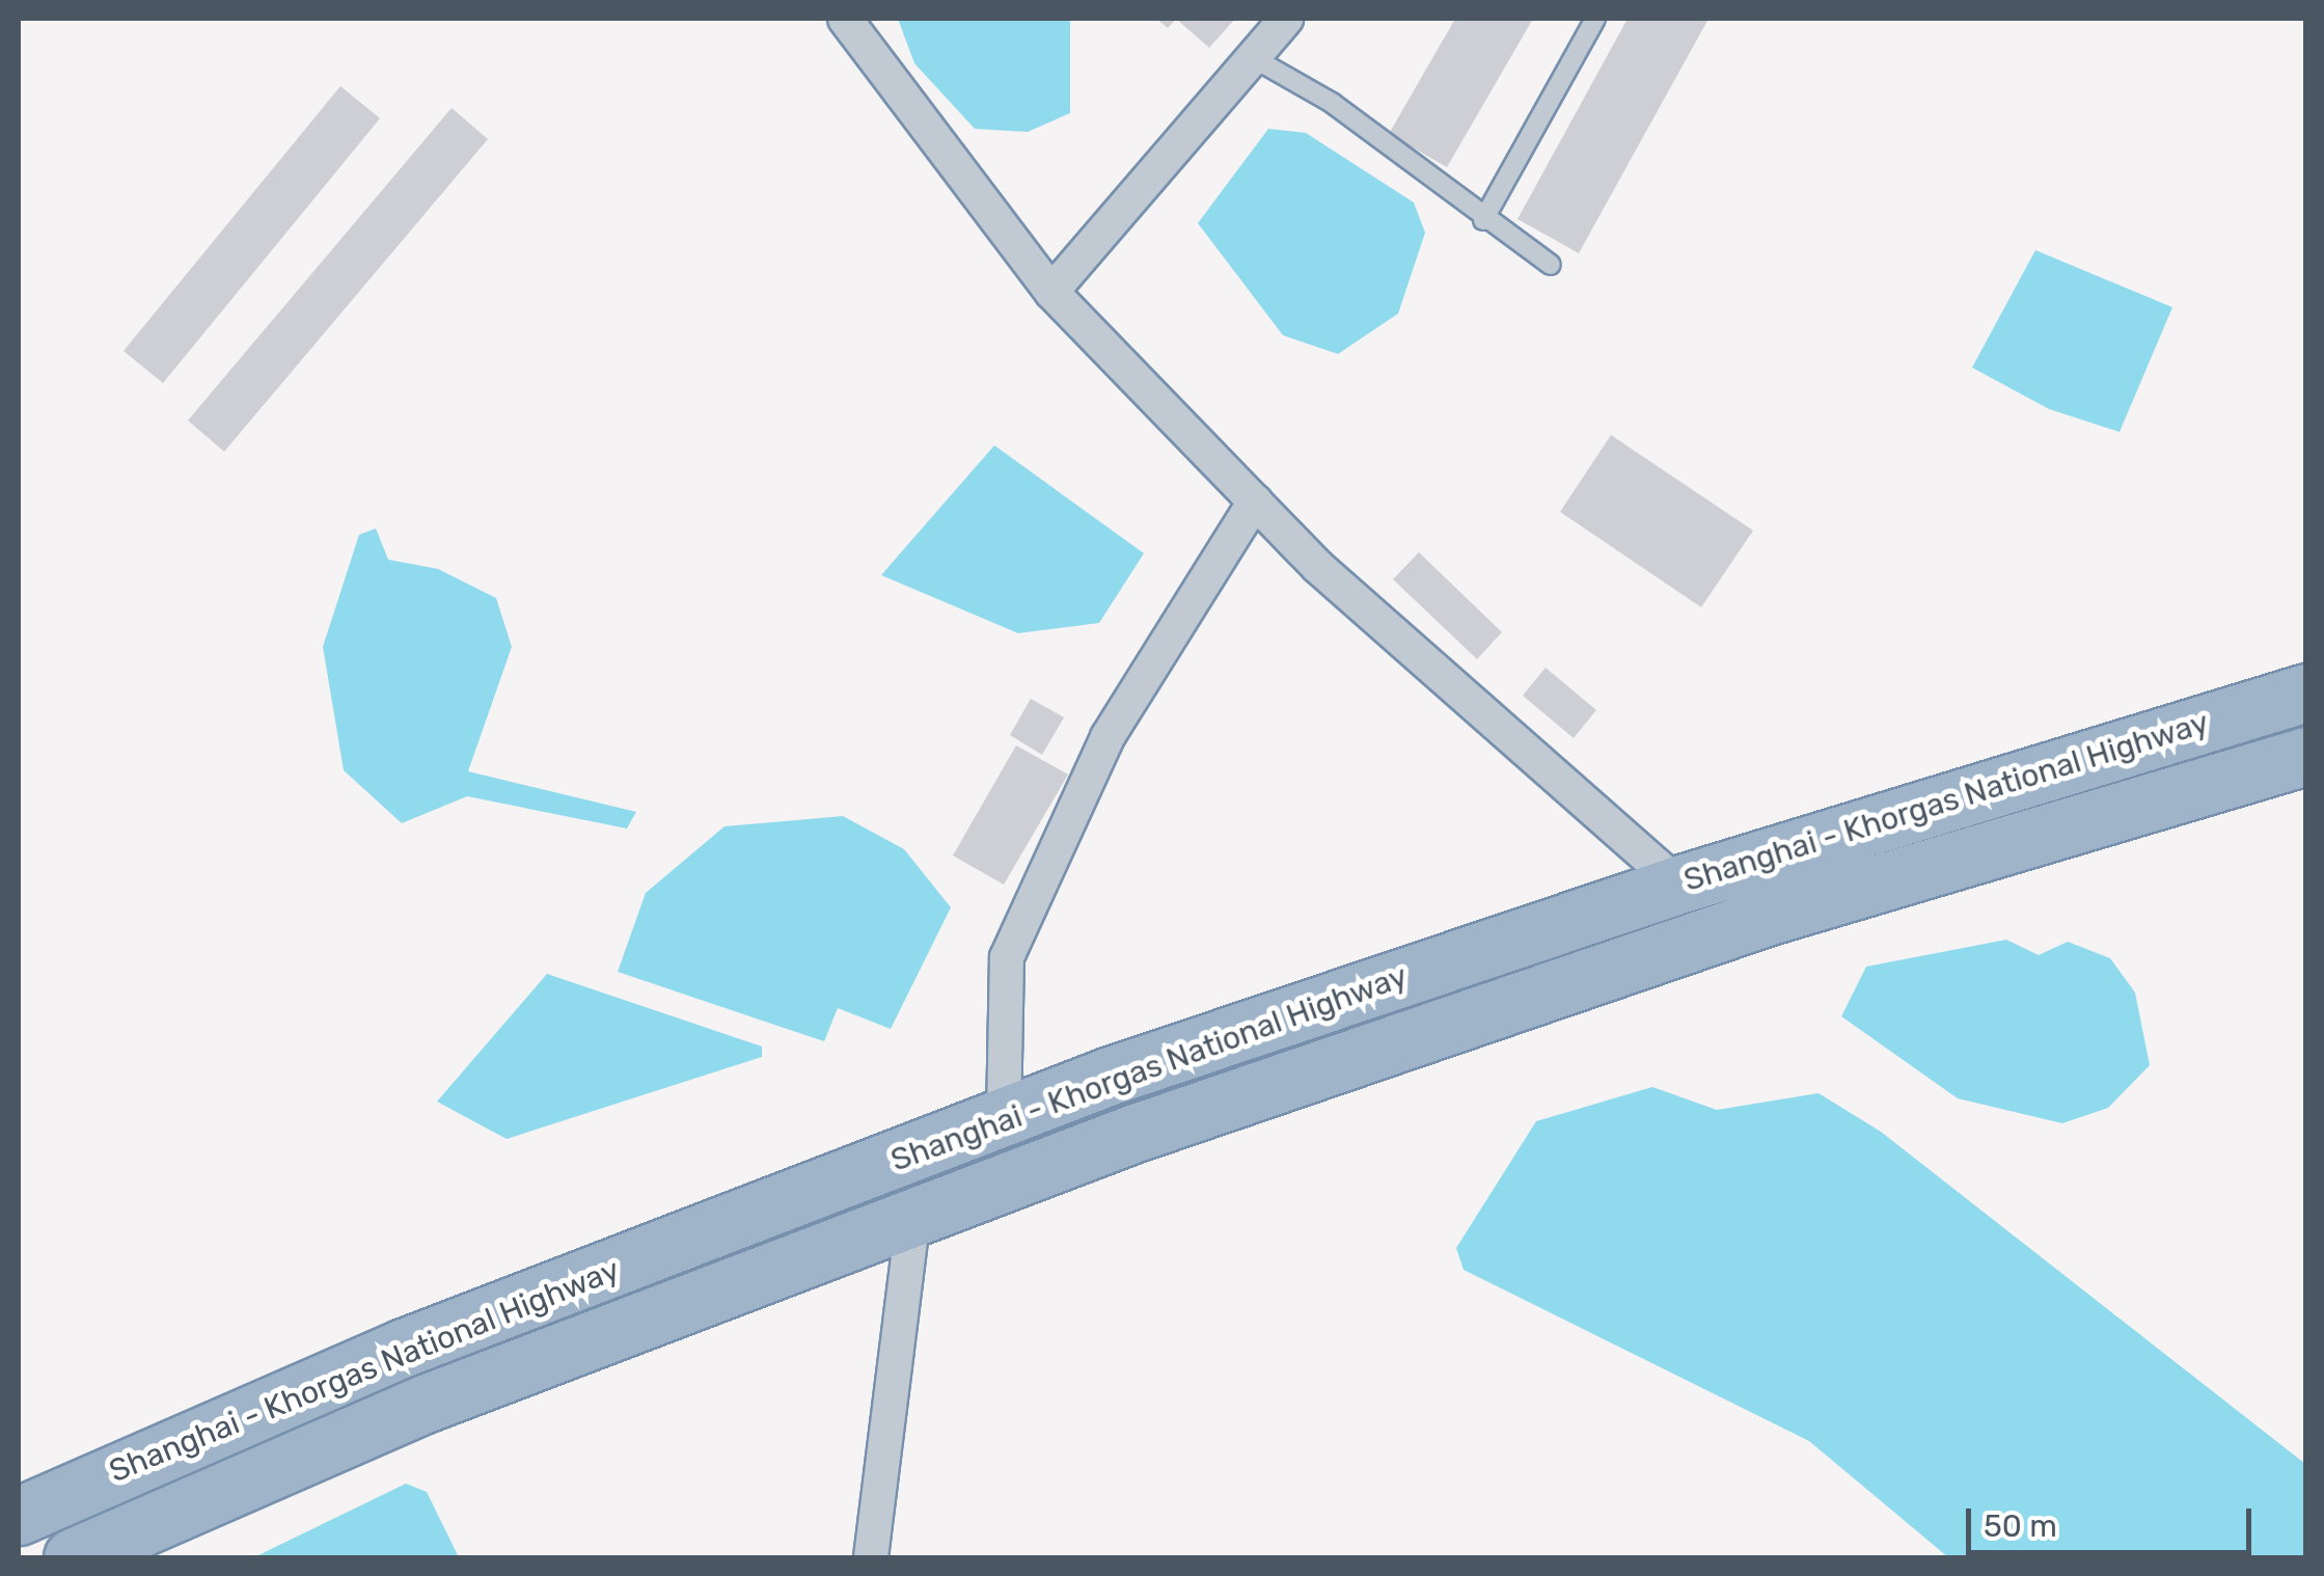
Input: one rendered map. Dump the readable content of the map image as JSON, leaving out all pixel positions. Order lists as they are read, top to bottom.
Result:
{
  "streets": {
    "highway": ["Shanghai - Khorgas National Highway"]
  },
  "scale_bar": "50 m"
}
